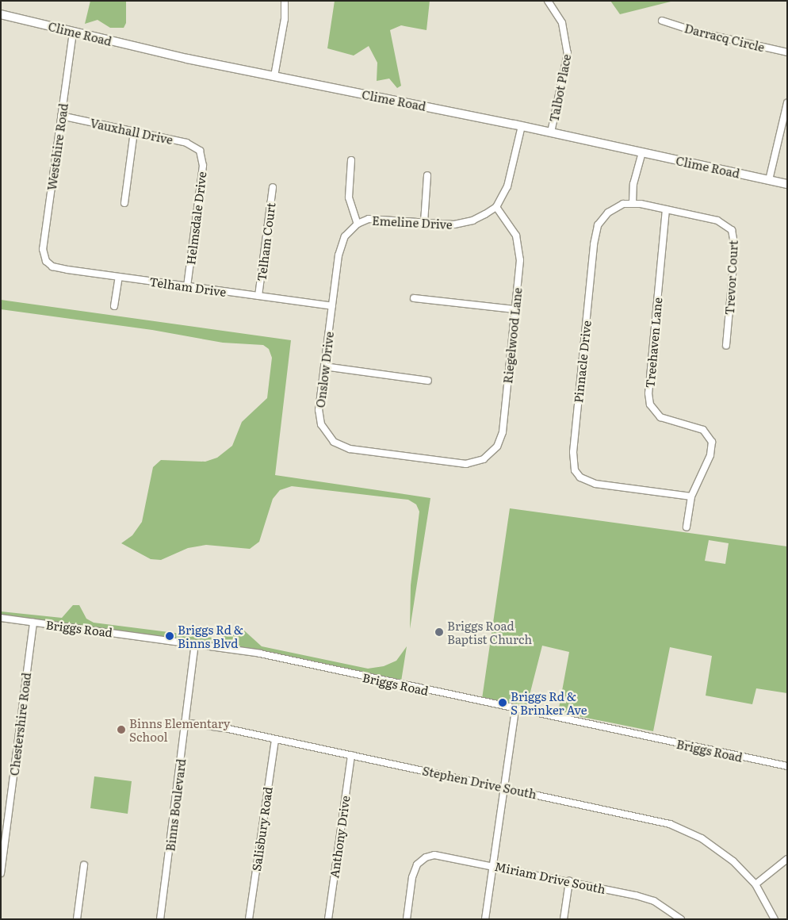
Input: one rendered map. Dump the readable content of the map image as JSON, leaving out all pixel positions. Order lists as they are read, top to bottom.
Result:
{
  "streets": {
    "main road": ["Clime Road"],
    "street": [
      "Darracq Circle",
      "Talbot Place",
      "Vauxhall Drive",
      "Westshire Road",
      "Helmsdale Drive",
      "Emeline Drive",
      "Telham Court",
      "Trevor Court",
      "Telham Drive",
      "Riegelwood Lane",
      "Treehaven Lane",
      "Pinnacle Drive",
      "Onslow Drive",
      "Briggs Road",
      "Chestershire Road",
      "Stephen Drive South",
      "Binns Boulevard",
      "Salisbury Road",
      "Anthony Drive",
      "Miriam Drive South"
    ]
  },
  "crossings": [
    ["Clime Road", "Talbot Place"],
    ["Clime Road", "Westshire Road"],
    ["Vauxhall Drive", "Westshire Road"],
    ["Vauxhall Drive", "Helmsdale Drive"],
    ["Westshire Road", "Telham Drive"],
    ["Helmsdale Drive", "Telham Drive"],
    ["Emeline Drive", "Riegelwood Lane"],
    ["Emeline Drive", "Onslow Drive"],
    ["Telham Court", "Telham Drive"],
    ["Trevor Court", "Treehaven Lane"],
    ["Telham Drive", "Onslow Drive"],
    ["Riegelwood Lane", "Onslow Drive"],
    ["Treehaven Lane", "Pinnacle Drive"],
    ["Briggs Road", "Chestershire Road"],
    ["Briggs Road", "Binns Boulevard"],
    ["Stephen Drive South", "Binns Boulevard"],
    ["Stephen Drive South", "Salisbury Road"],
    ["Stephen Drive South", "Anthony Drive"]
  ],
  "places": [
    "Briggs Road Baptist Church",
    "Briggs Rd & Binns Blvd",
    "Briggs Rd & S Brinker Ave",
    "Binns Elementary School"
  ]
}
